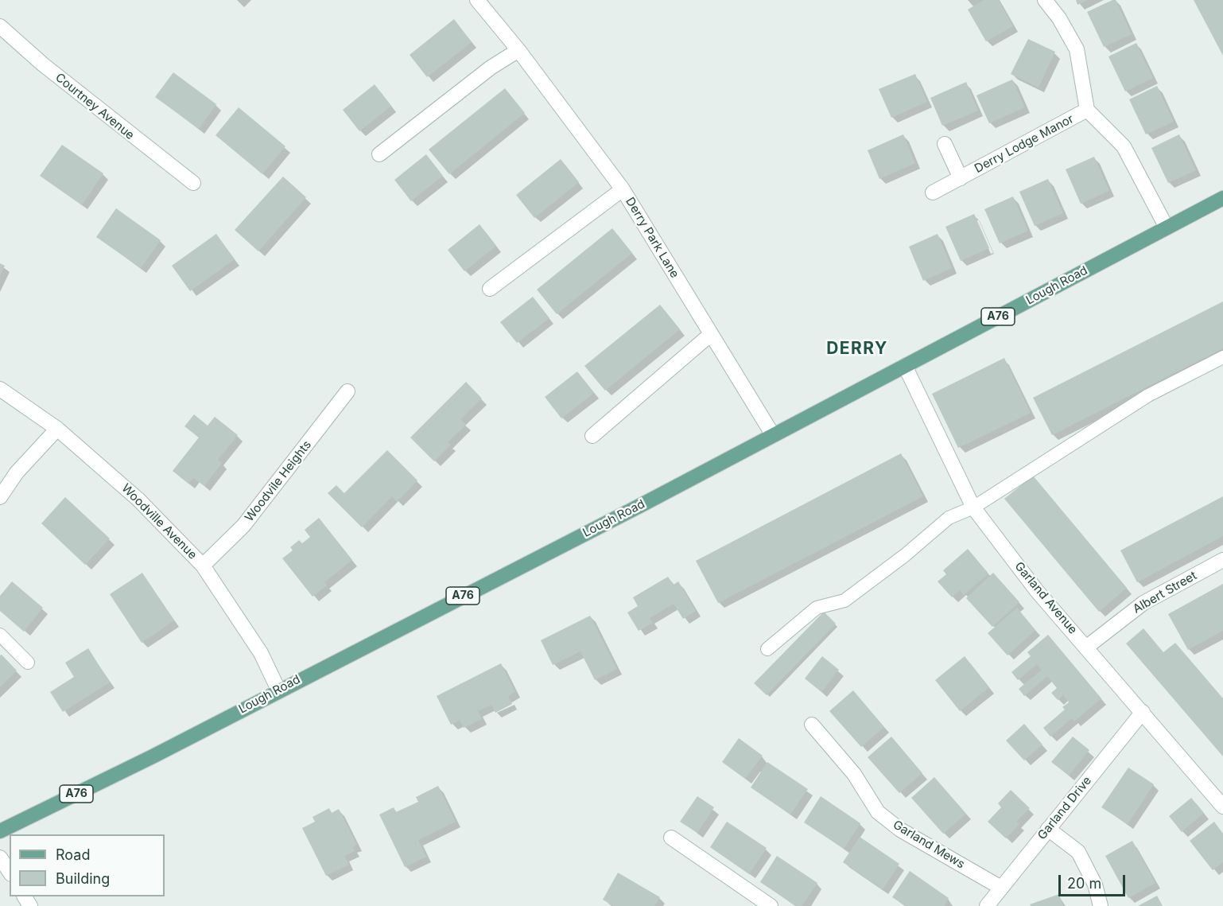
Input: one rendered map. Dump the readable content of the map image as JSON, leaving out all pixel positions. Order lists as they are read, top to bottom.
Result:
{
  "streets": {
    "main road": ["Lough Road", "A76"],
    "street": [
      "Courtney Avenue",
      "Derry Lodge Manor",
      "Derry Park Lane",
      "Woodvile Heights",
      "Woodville Avenue",
      "Albert Street",
      "Garland Avenue",
      "Garland Drive",
      "Garland Mews"
    ]
  },
  "crossings": [
    ["Derry Lodge Manor", "Lough Road"],
    ["Derry Park Lane", "Lough Road"],
    ["Lough Road", "Woodville Avenue"],
    ["Lough Road", "Garland Avenue"],
    ["Woodvile Heights", "Woodville Avenue"],
    ["Albert Street", "Garland Avenue"],
    ["Garland Avenue", "Garland Drive"],
    ["Garland Drive", "Garland Mews"]
  ],
  "districts": ["DERRY"],
  "legend": ["Road", "Building"],
  "scale_bar": "20 m"
}
